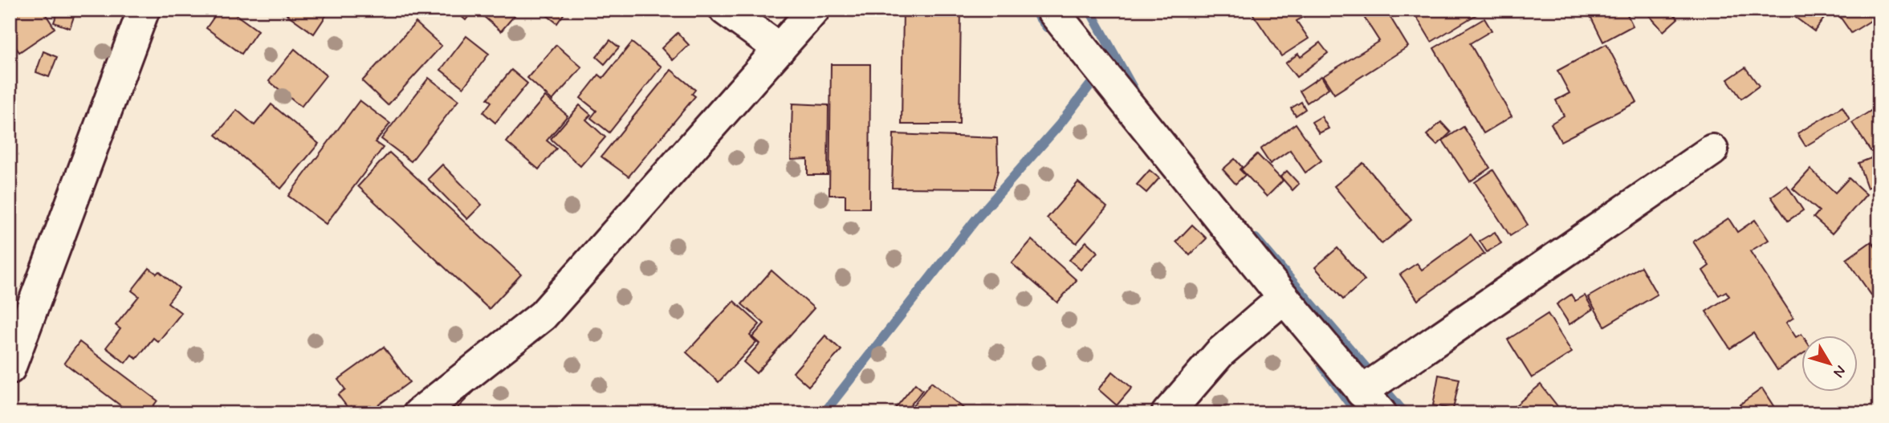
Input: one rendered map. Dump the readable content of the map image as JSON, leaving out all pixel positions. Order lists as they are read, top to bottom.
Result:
{
  "north": "bottom right"
}
